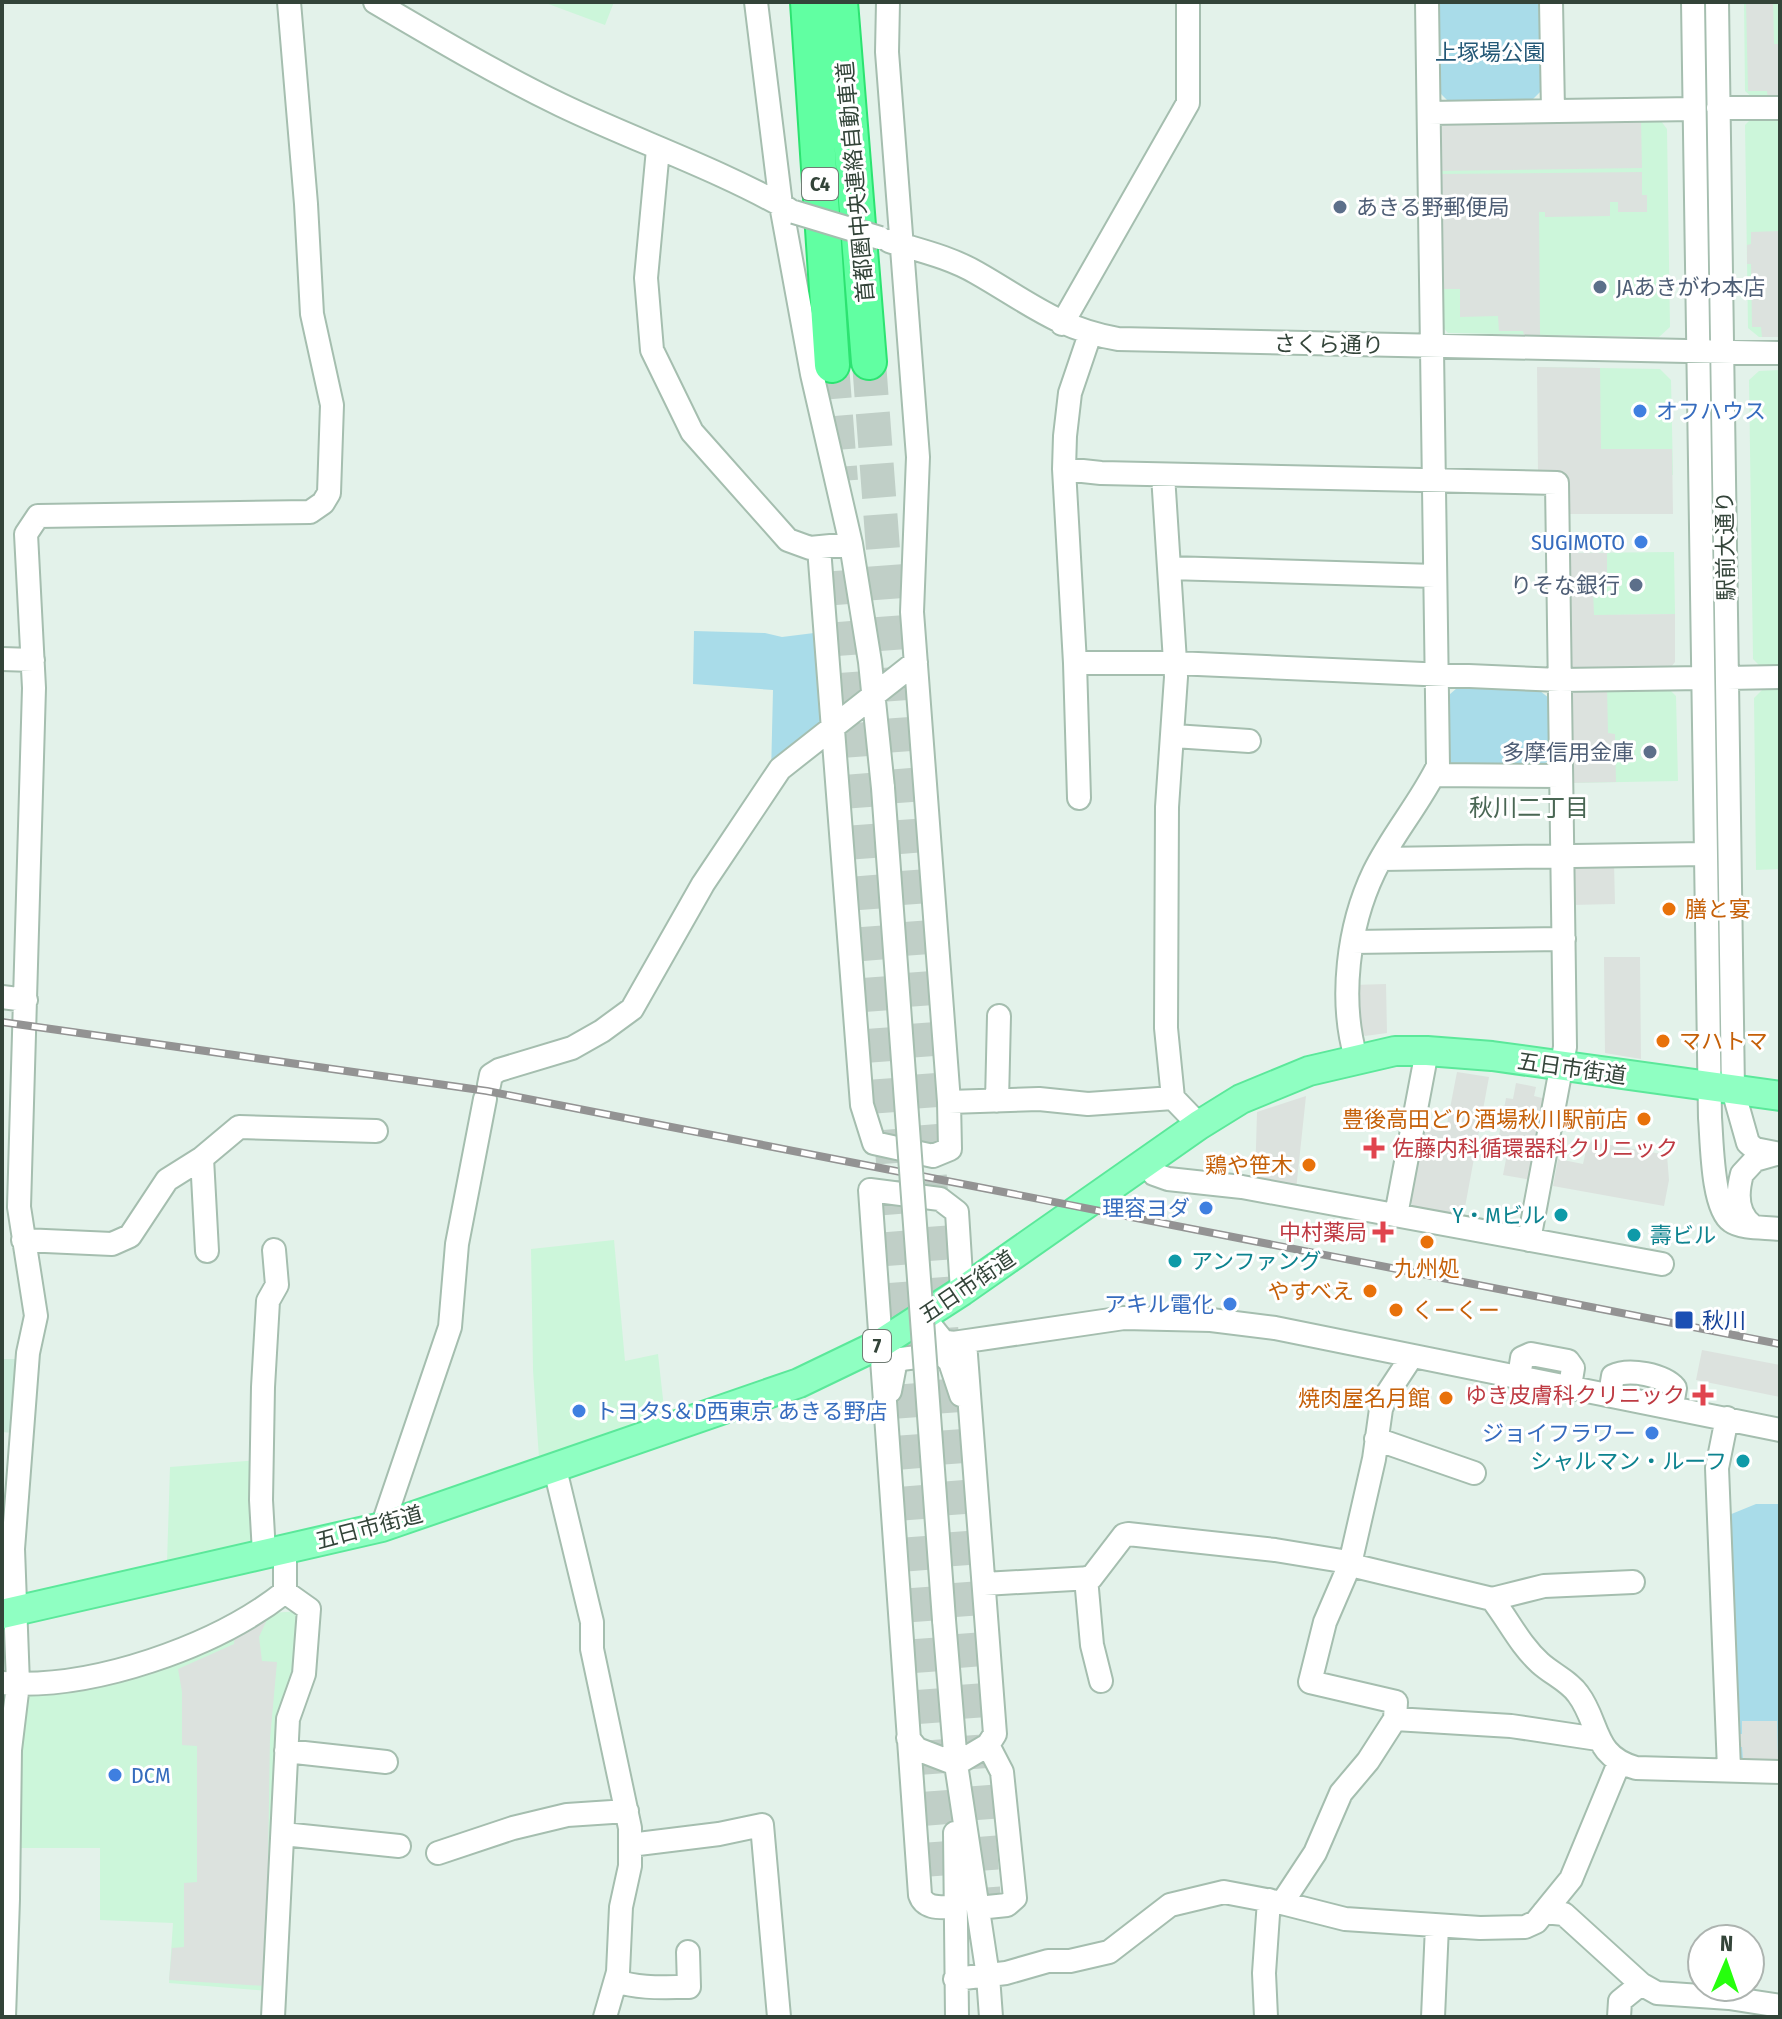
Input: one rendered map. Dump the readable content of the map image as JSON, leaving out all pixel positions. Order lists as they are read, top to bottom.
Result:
{
  "streets": {
    "highway": ["首都圏中央連絡自動車道", "C4"],
    "main road": ["五日市街道", "7"],
    "street": ["さくら通り", "駅前大通り"]
  },
  "crossings": [
    ["さくら通り", "駅前大通り"],
    ["駅前大通り", "五日市街道"]
  ],
  "districts": ["秋川二丁目"],
  "parks": ["上塚場公園"],
  "places": {
    "other": [
      "あきる野郵便局",
      "JAあきがわ本店",
      "オフハウス",
      "SUGIMOTO",
      "りそな銀行",
      "多摩信用金庫",
      "膳と宴",
      "マハトマ",
      "豊後高田どり酒場秋川駅前店",
      "鶏や笹木",
      "理容ヨダ",
      "Y・Mビル",
      "壽ビル",
      "九州処",
      "アンファング",
      "やすべえ",
      "アキル電化",
      "くーくー",
      "焼肉屋名月館",
      "トヨタS＆D西東京 あきる野店",
      "ジョイフラワー",
      "シャルマン・ルーフ",
      "DCM"
    ],
    "health": ["佐藤内科循環器科クリニック", "中村薬局", "ゆき皮膚科クリニック"],
    "transit": ["秋川"]
  },
  "north": "top"
}
